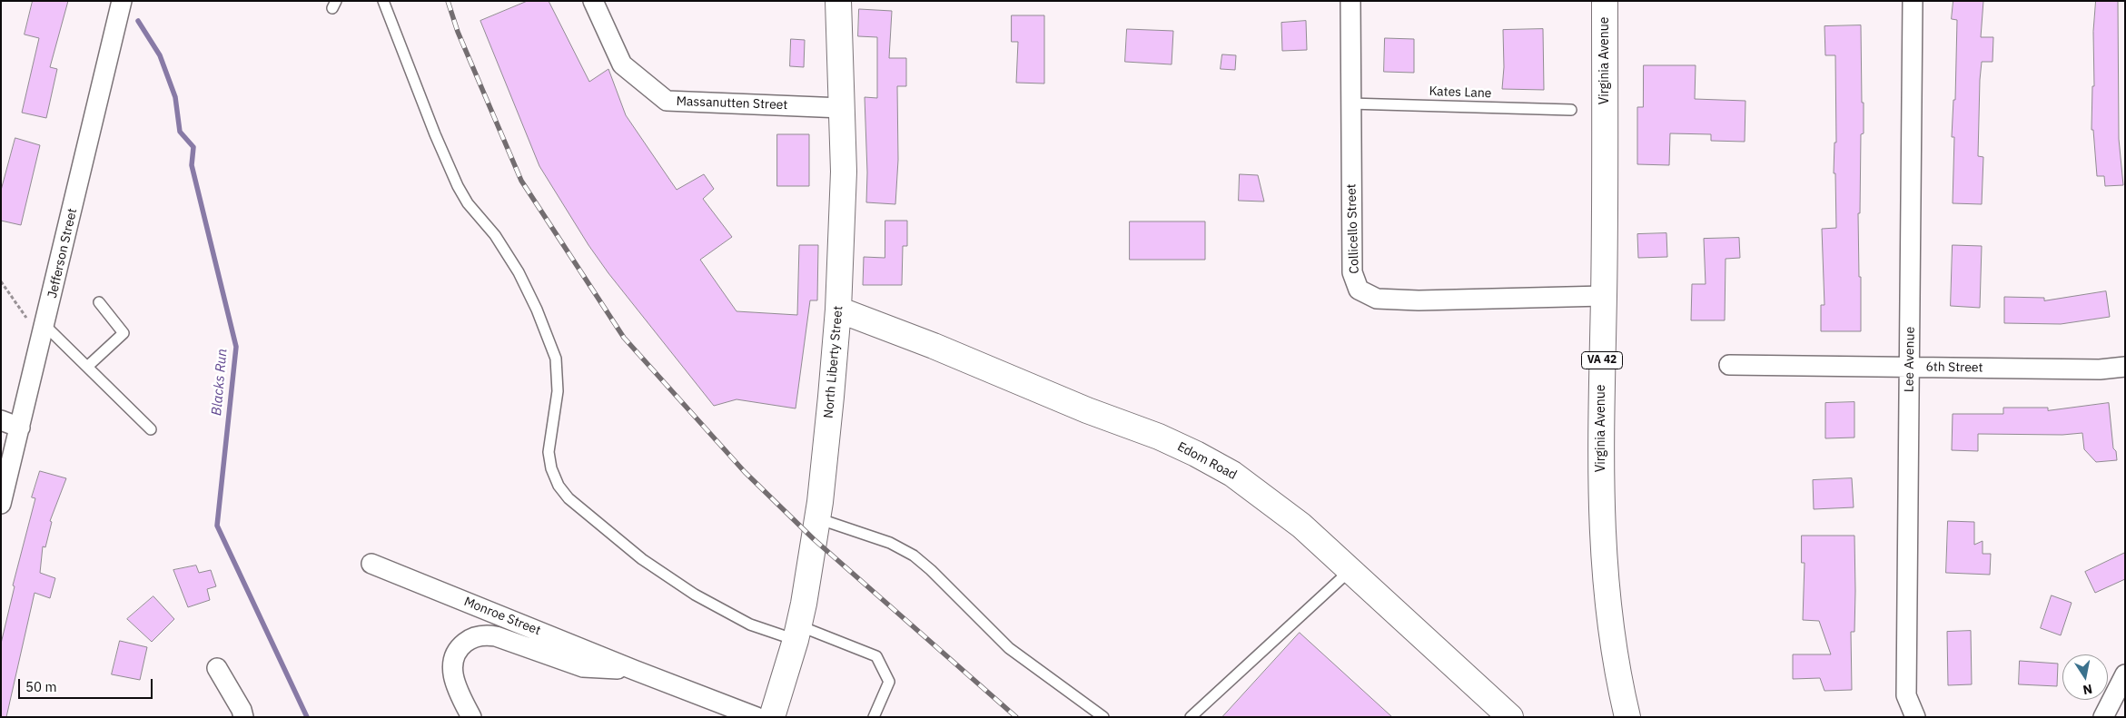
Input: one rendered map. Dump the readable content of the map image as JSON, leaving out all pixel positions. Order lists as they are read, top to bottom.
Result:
{
  "streets": {
    "street": [
      "Virginia Avenue",
      "Massanutten Street",
      "Collicello Street",
      "Jefferson Street",
      "Lee Avenue",
      "VA 42",
      "North Liberty Street",
      "6th Street",
      "Edom Road",
      "Monroe Street"
    ],
    "lane": ["Kates Lane"]
  },
  "crossings": [
    ["Virginia Avenue", "Collicello Street"],
    ["Kates Lane", "Collicello Street"],
    ["Massanutten Street", "North Liberty Street"],
    ["Lee Avenue", "6th Street"],
    ["North Liberty Street", "Edom Road"]
  ],
  "water": ["Blacks Run"],
  "scale_bar": "50 m",
  "north": "bottom"
}
